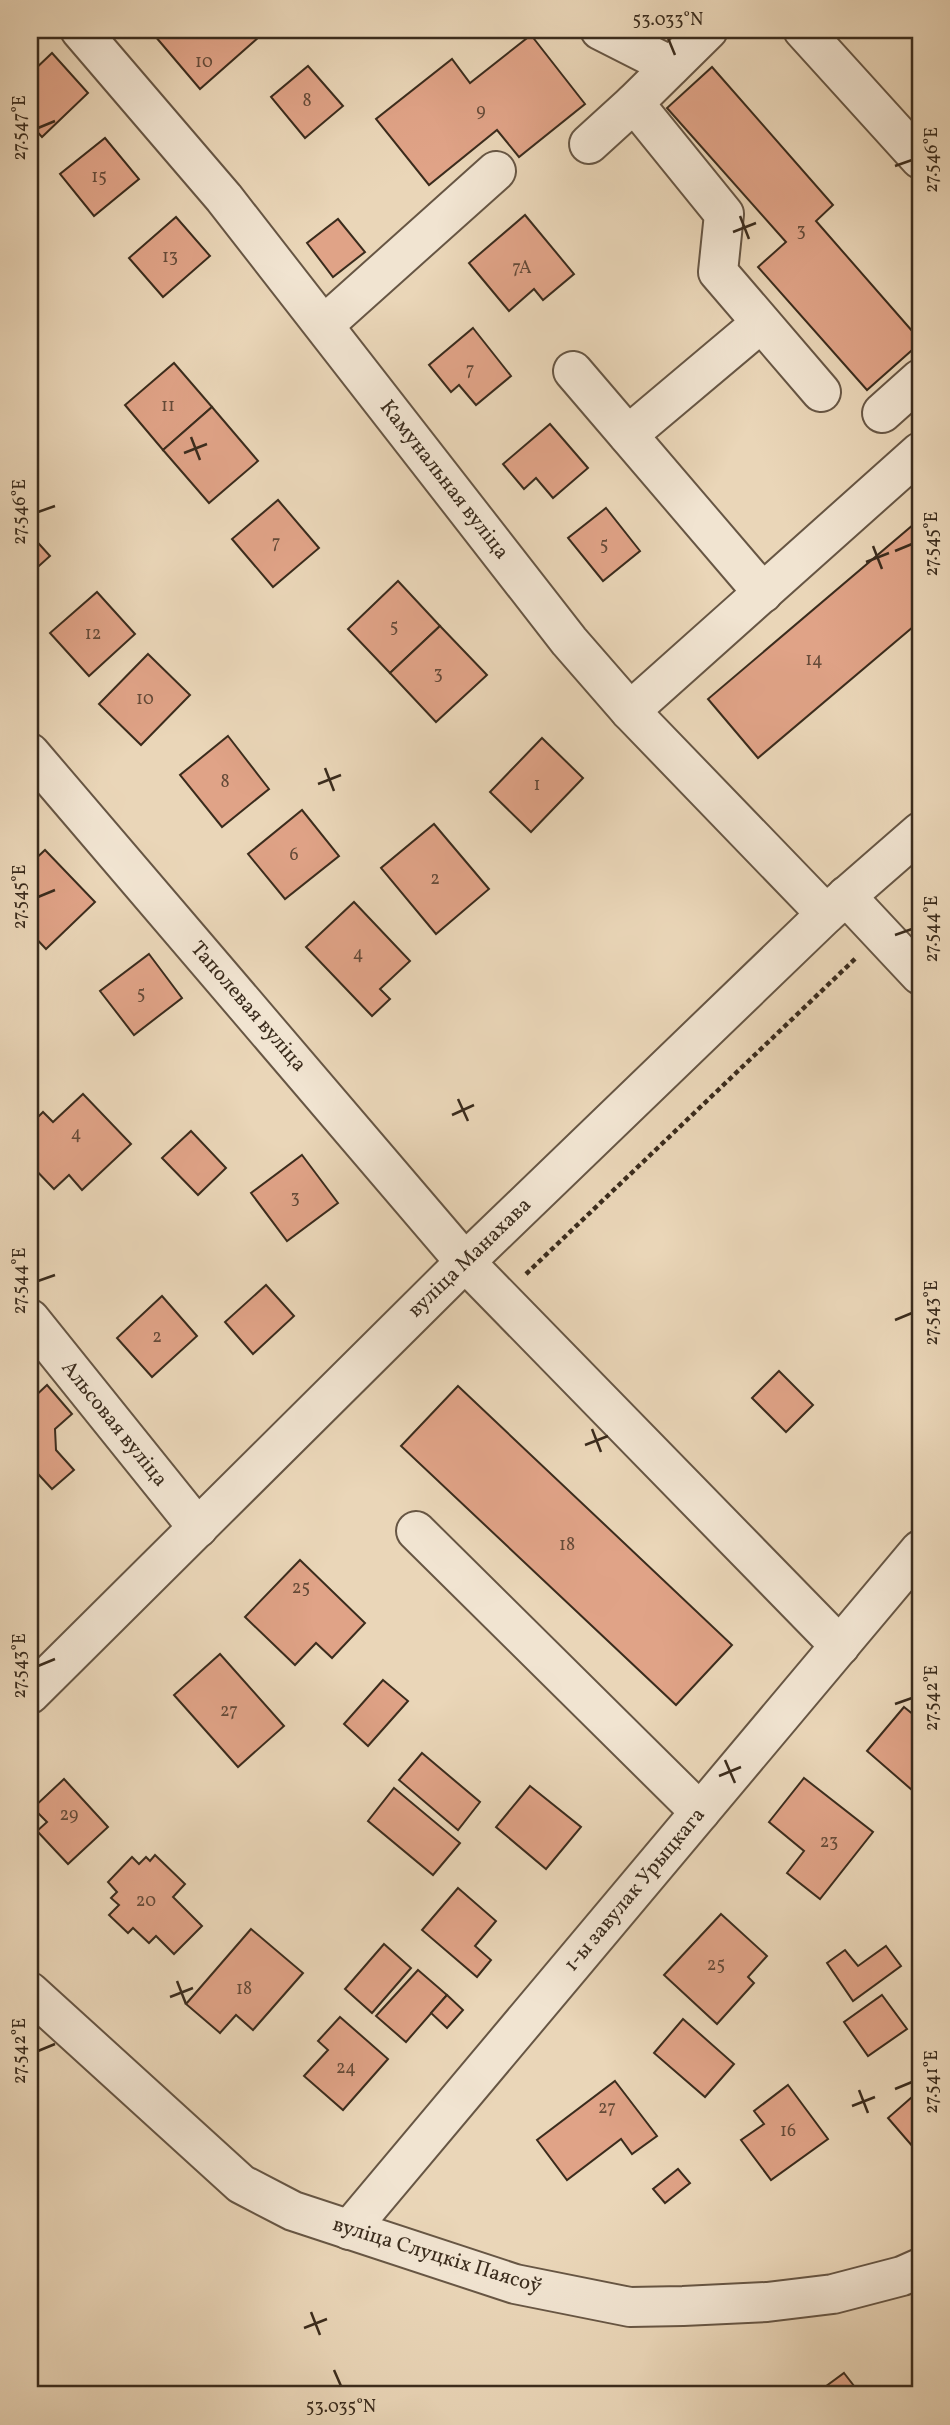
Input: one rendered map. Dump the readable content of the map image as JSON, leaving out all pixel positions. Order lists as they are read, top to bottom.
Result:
{
  "streets": {
    "street": [
      "Камунальная вуліца",
      "Таполевая вуліца",
      "вуліца Манахава",
      "Альсовая вуліца",
      "1-ы завулак Урыцкага",
      "вуліца Слуцкіх Паясоў"
    ]
  },
  "crossings": [
    ["Камунальная вуліца", "вуліца Манахава"],
    ["Таполевая вуліца", "вуліца Манахава"],
    ["Таполевая вуліца", "1-ы завулак Урыцкага"],
    ["вуліца Манахава", "Альсовая вуліца"],
    ["1-ы завулак Урыцкага", "вуліца Слуцкіх Паясоў"]
  ],
  "house_numbers": [
    "10",
    "8",
    "9",
    "15",
    "3",
    "13",
    "7А",
    "7",
    "11",
    "7",
    "5",
    "5",
    "12",
    "14",
    "3",
    "10",
    "8",
    "1",
    "6",
    "2",
    "4",
    "5",
    "4",
    "3",
    "2",
    "18",
    "25",
    "27",
    "29",
    "23",
    "20",
    "25",
    "18",
    "24",
    "27",
    "16"
  ],
  "coordinates": [
    "53.033°N",
    "27.547°E",
    "27.546°E",
    "27.545°E",
    "27.544°E",
    "27.543°E",
    "27.542°E",
    "27.541°E",
    "53.035°N"
  ]
}
